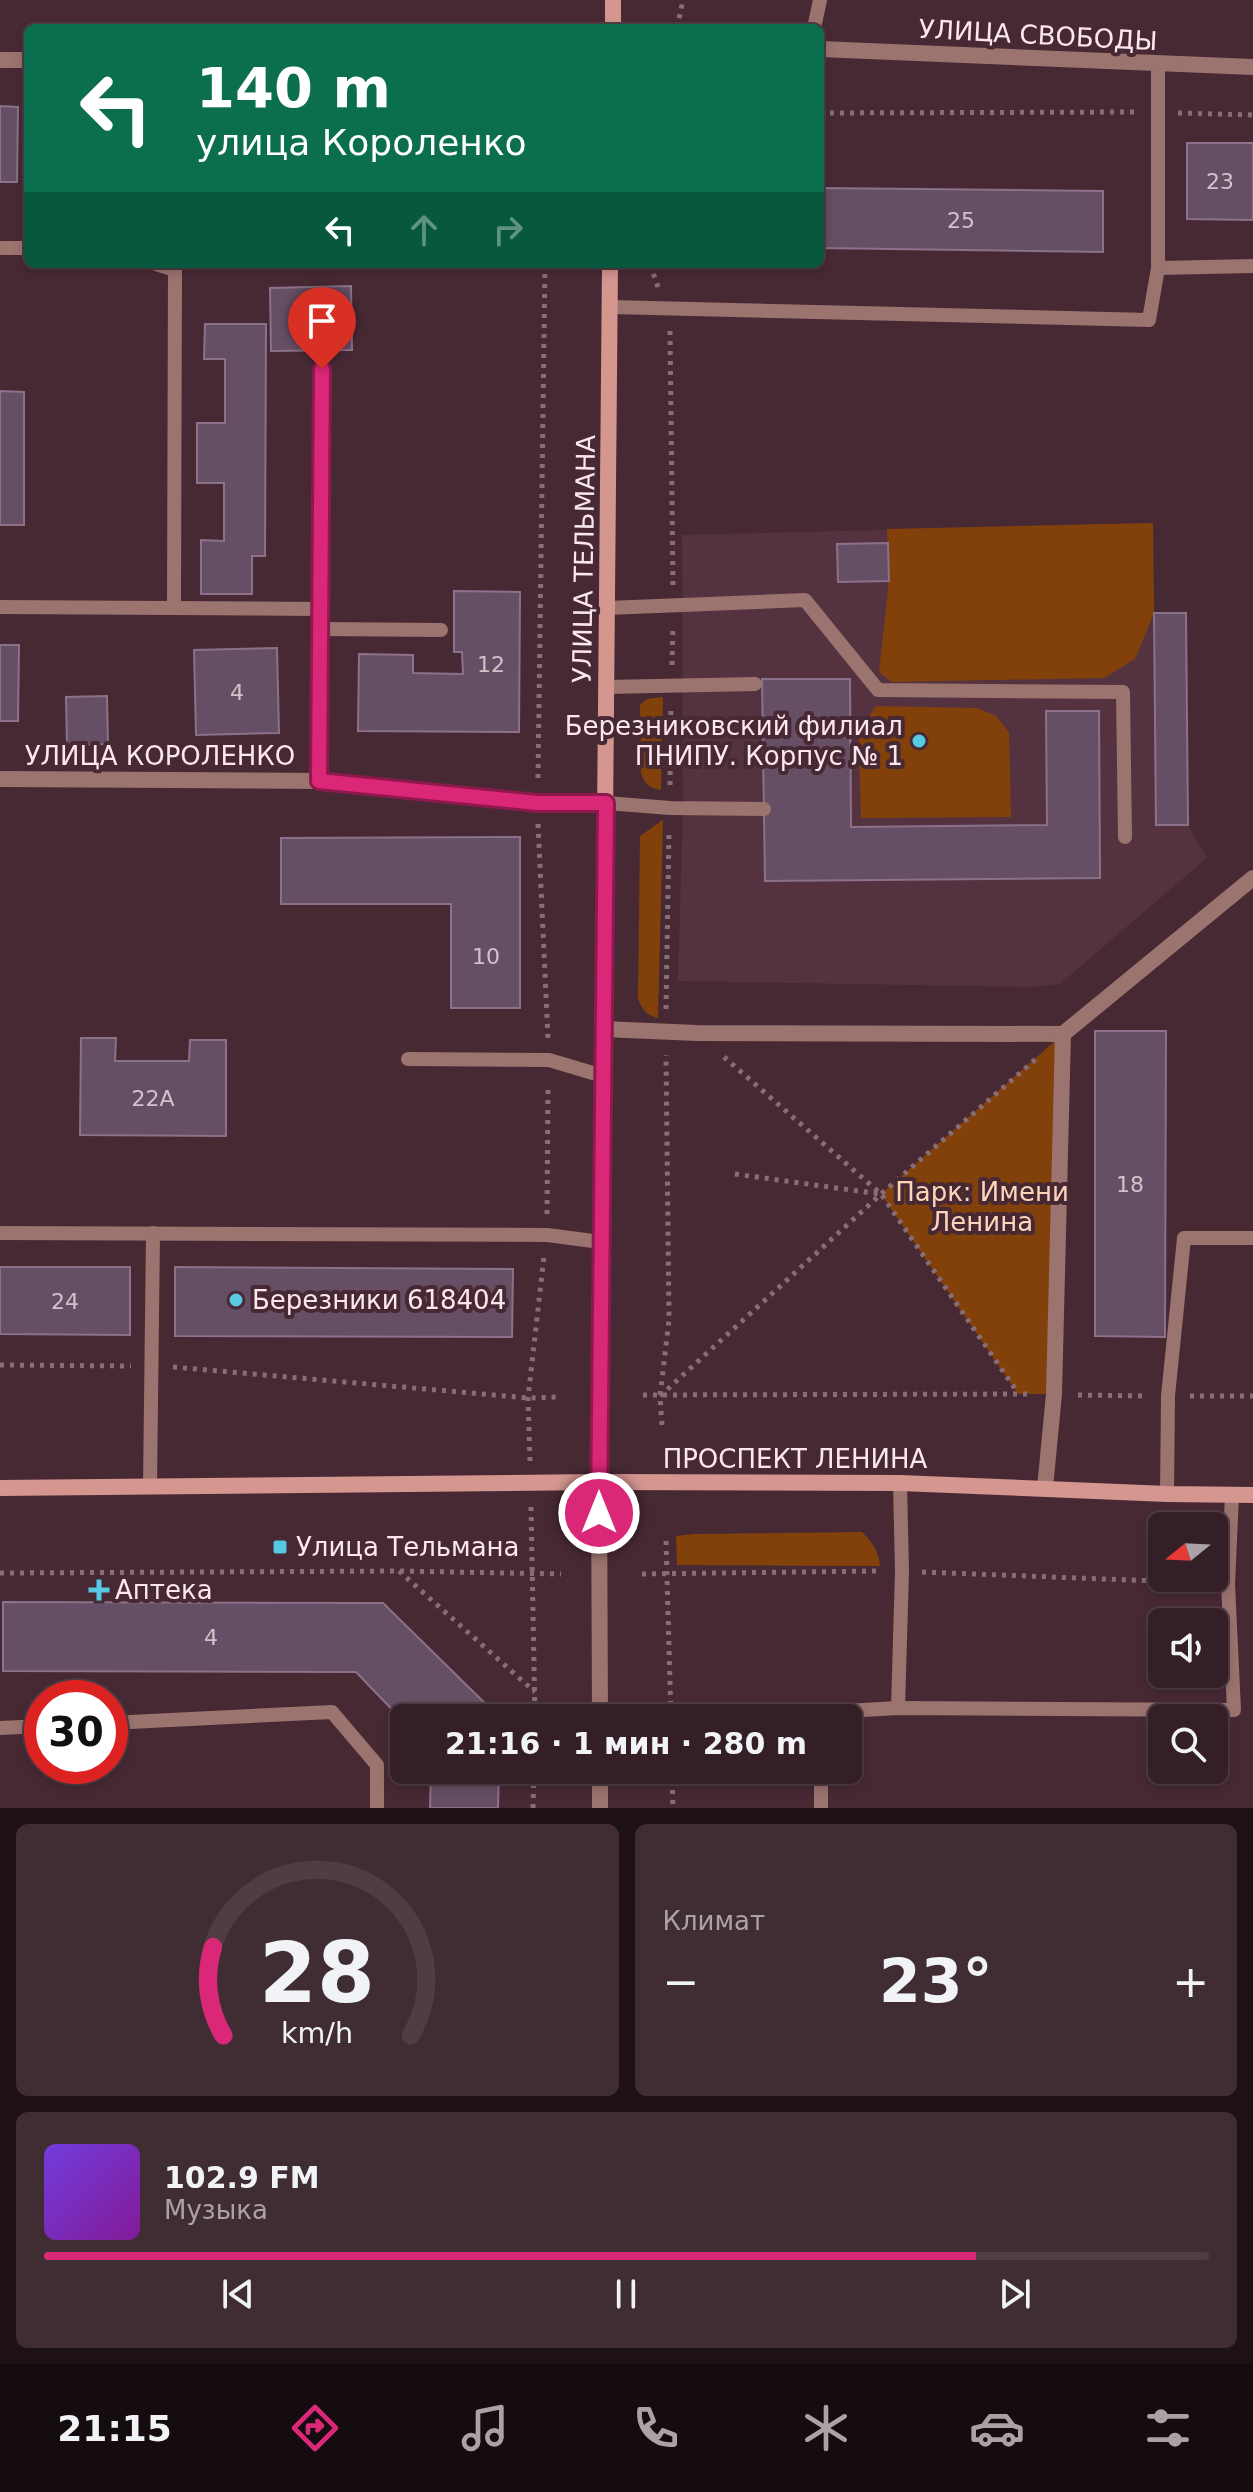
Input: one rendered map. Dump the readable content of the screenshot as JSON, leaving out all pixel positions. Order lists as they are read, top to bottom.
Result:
{
  "streets": {
    "main road": ["УЛИЦА ТЕЛЬМАНА", "ПРОСПЕКТ ЛЕНИНА"],
    "street": ["УЛИЦА СВОБОДЫ", "УЛИЦА КОРОЛЕНКО"]
  },
  "crossings": [
    ["УЛИЦА ТЕЛЬМАНА", "УЛИЦА КОРОЛЕНКО"],
    ["УЛИЦА ТЕЛЬМАНА", "ПРОСПЕКТ ЛЕНИНА"]
  ],
  "parks": ["Парк: Имени Ленина"],
  "places": {
    "other": ["Березниковский филиал ПНИПУ. Корпус № 1", "Березники 618404"],
    "transit": ["Улица Тельмана"],
    "health": ["Аптека"]
  },
  "house_numbers": [
    "23",
    "25",
    "12",
    "4",
    "10",
    "22А",
    "18",
    "24",
    "4"
  ],
  "north": "left",
  "page": {
    "turn": ["140 m", "улица Короленко"],
    "limit": "30",
    "trip": "21:16 · 1 мин · 280 m",
    "tile": "Климат",
    "heat": ["−", "23°", "+"],
    "song": ["102.9 FM", "Музыка"],
    "tabs": "21:15",
    "gauge": ["28", "km/h"]
  }
}
